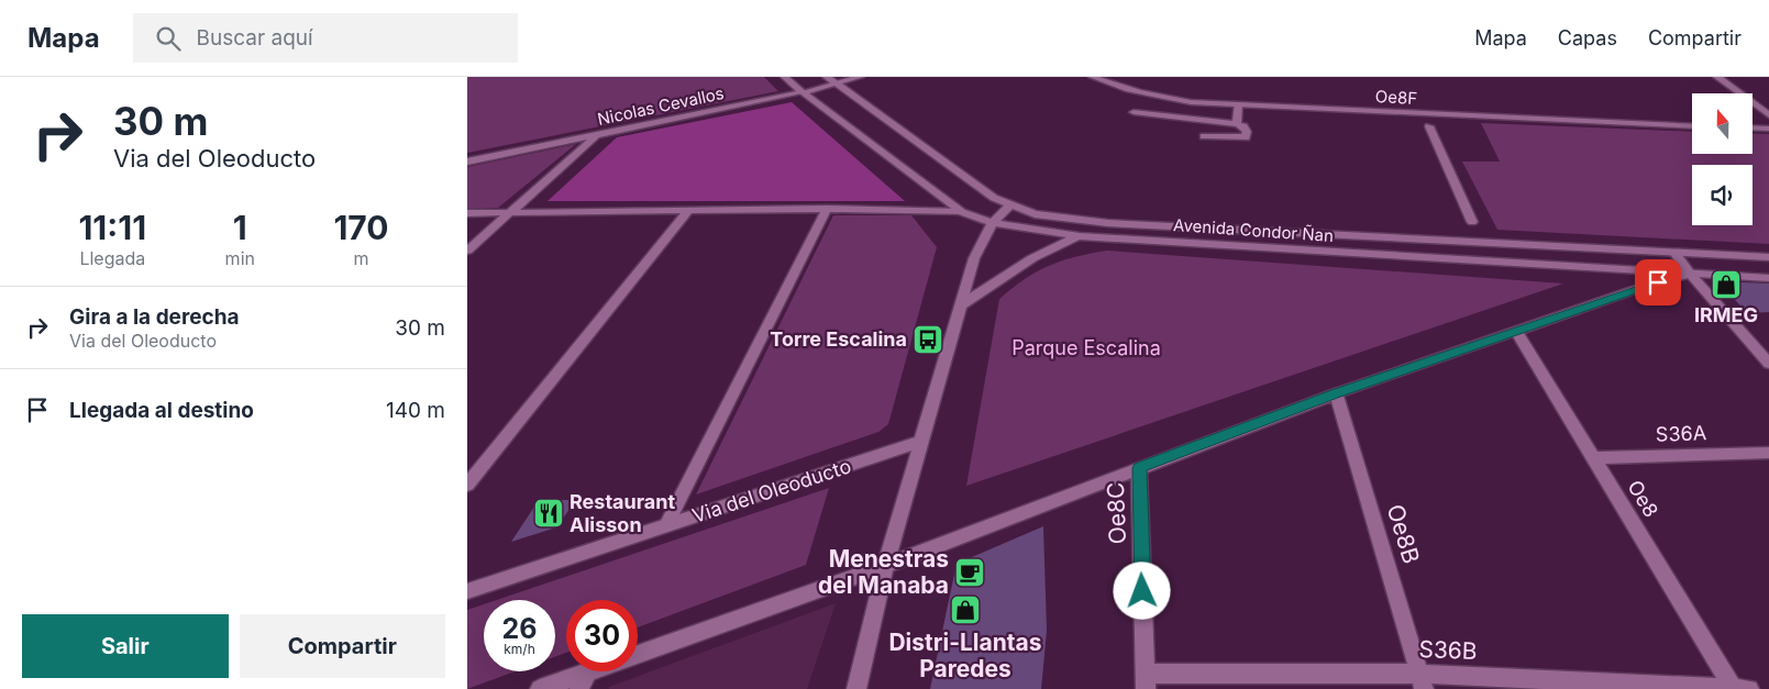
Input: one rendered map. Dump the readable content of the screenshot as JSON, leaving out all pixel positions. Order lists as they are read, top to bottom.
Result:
{
  "streets": {
    "street": [
      "Oe8F",
      "Nicolas Cevallos",
      "Avenida Condor Ñan",
      "S36A",
      "Via del Oleoducto",
      "Oe8",
      "Oe8C",
      "Oe8B",
      "S36B"
    ]
  },
  "crossings": [
    ["Nicolas Cevallos", "Avenida Condor Ñan"],
    ["S36A", "Oe8"],
    ["Oe8", "S36B"],
    ["Oe8C", "S36B"],
    ["Oe8B", "S36B"]
  ],
  "parks": ["Parque Escalina"],
  "places": {
    "shop": ["IRMEG", "Distri-Llantas Paredes"],
    "bus stop": ["Torre Escalina"],
    "restaurant": ["Restaurant Alisson"],
    "cafe": ["Menestras del Manaba"]
  },
  "north": "top",
  "page": {
    "header": "Mapa",
    "search": "Buscar aquí",
    "nav": ["Mapa", "Capas", "Compartir"],
    "turn": ["30 m", "Via del Oleoducto"],
    "eta": [
      "11:11",
      "Llegada",
      "1",
      "min",
      "170",
      "m"
    ],
    "list": [
      {
        "name": "Gira a la derecha",
        "note": "Via del Oleoducto",
        "value": "30 m"
      },
      {
        "name": "Llegada al destino",
        "value": "140 m"
      }
    ],
    "speed": "26 km/h",
    "limit": "30",
    "buttons": ["Salir", "Compartir"]
  }
}
